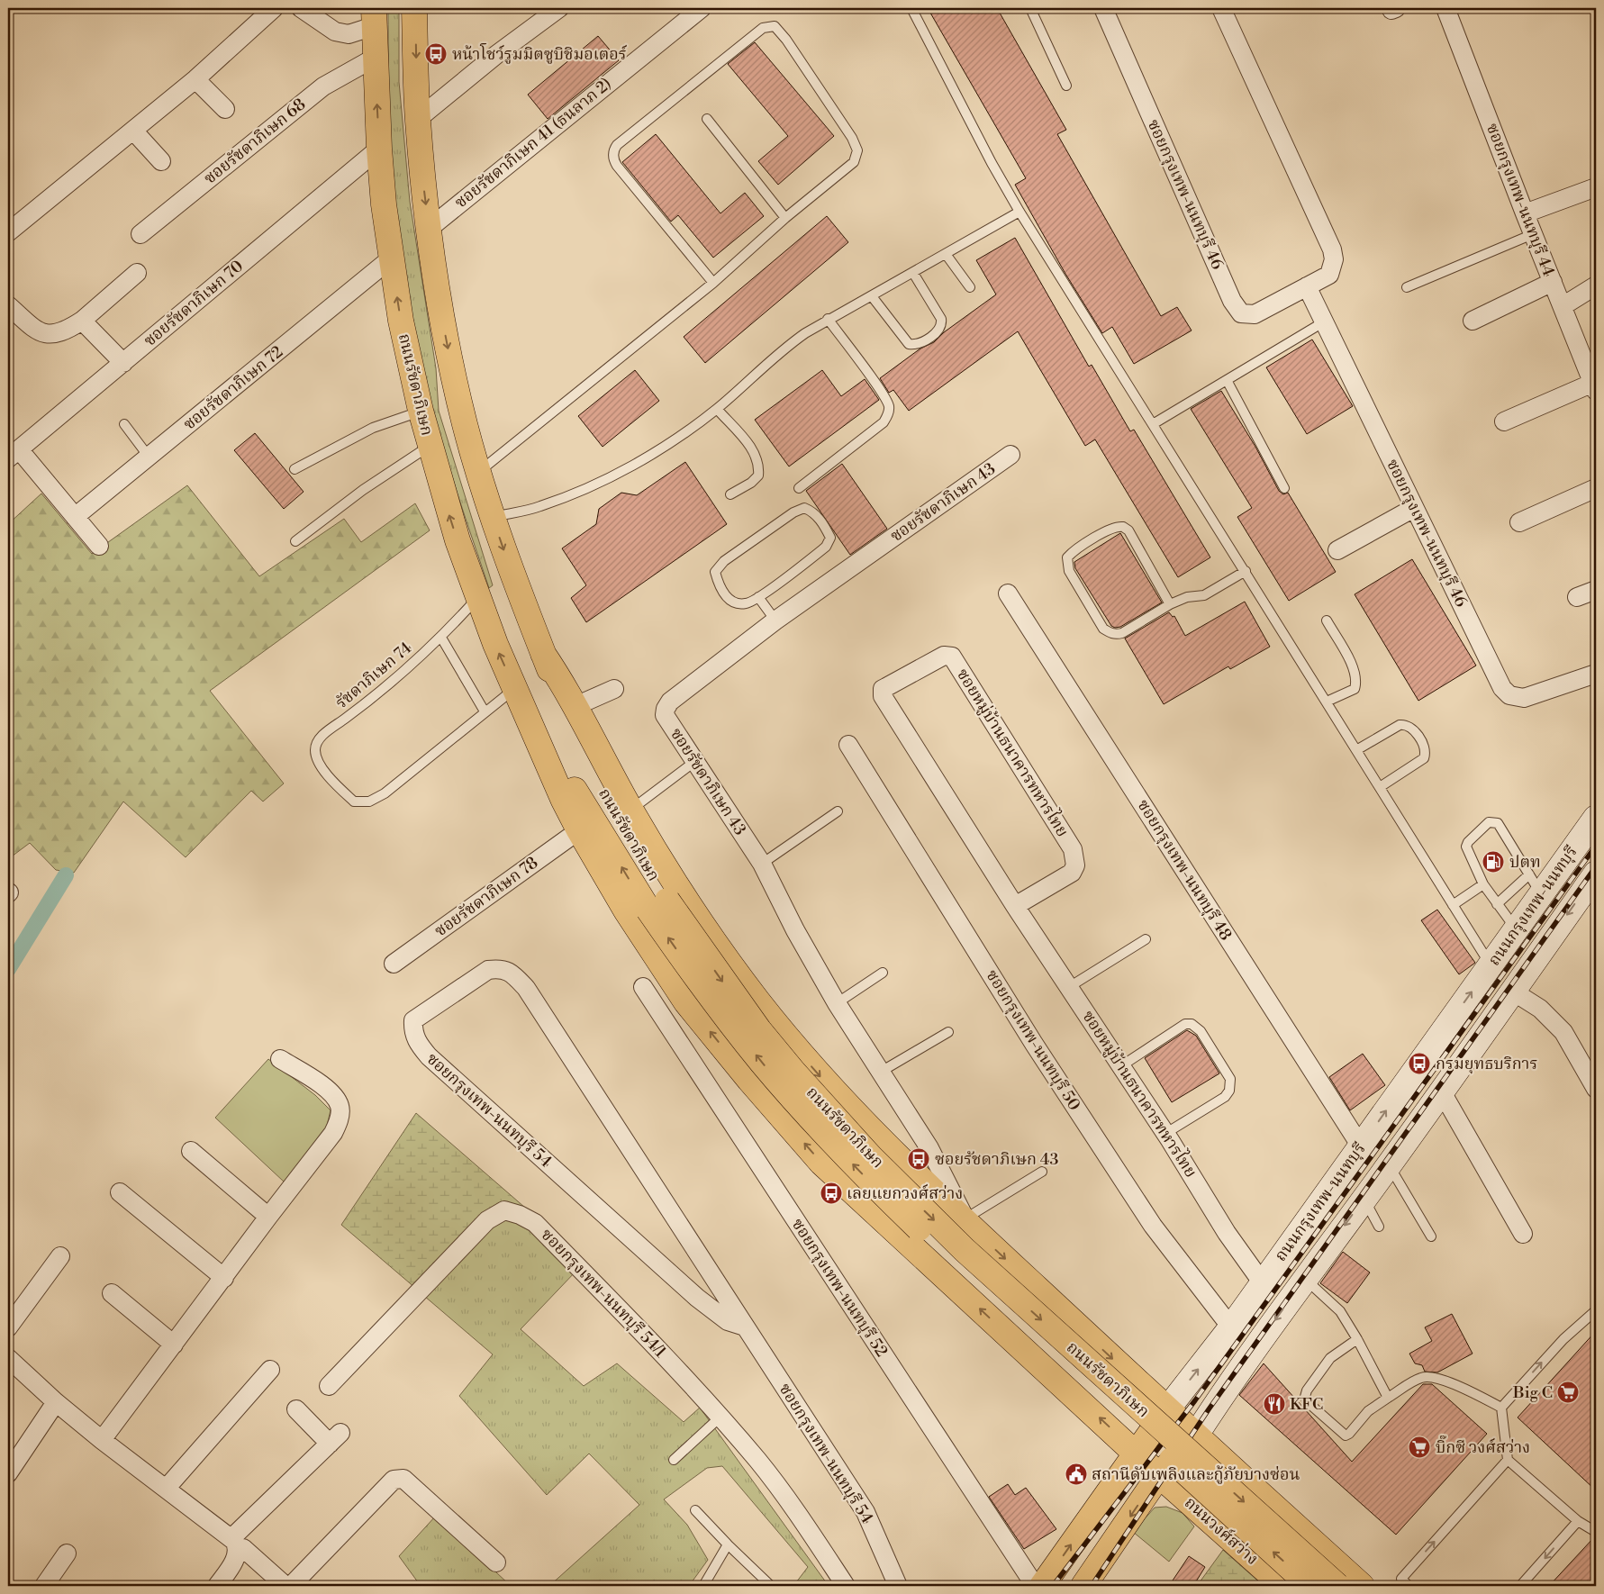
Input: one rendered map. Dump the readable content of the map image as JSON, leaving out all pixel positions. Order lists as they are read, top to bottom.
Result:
{
  "streets": {
    "main road": ["ถนนรัชดาภิเษก", "ถนนกรุงเทพ-นนทบุรี", "ถนนวงศ์สว่าง"],
    "street": [
      "ซอยรัชดาภิเษก 68",
      "ซอยรัชดาภิเษก 41 (ธนลาภ 2)",
      "ซอยกรุงเทพ-นนทบุรี 46",
      "ซอยกรุงเทพ-นนทบุรี 44",
      "ซอยรัชดาภิเษก 70",
      "ซอยรัชดาภิเษก 72",
      "ซอยรัชดาภิเษก 43",
      "ซอยหมู่บ้านธนาคารทหารไทย",
      "ซอยกรุงเทพ-นนทบุรี 48",
      "ซอยรัชดาภิเษก 78",
      "ซอยกรุงเทพ-นนทบุรี 50",
      "ซอยกรุงเทพ-นนทบุรี 54",
      "ซอยกรุงเทพ-นนทบุรี 52",
      "ซอยกรุงเทพ-นนทบุรี 54/1"
    ],
    "lane": ["รัชดาภิเษก 74"]
  },
  "crossings": [
    ["ซอยรัชดาภิเษก 68", "ถนนรัชดาภิเษก"],
    ["ซอยรัชดาภิเษก 41 (ธนลาภ 2)", "ถนนรัชดาภิเษก"],
    ["ซอยรัชดาภิเษก 70", "ถนนรัชดาภิเษก"],
    ["ถนนรัชดาภิเษก", "ซอยรัชดาภิเษก 72"],
    ["ถนนรัชดาภิเษก", "ซอยรัชดาภิเษก 43"],
    ["ถนนรัชดาภิเษก", "รัชดาภิเษก 74"],
    ["ถนนรัชดาภิเษก", "ซอยรัชดาภิเษก 78"],
    ["ถนนรัชดาภิเษก", "ถนนกรุงเทพ-นนทบุรี"],
    ["ถนนรัชดาภิเษก", "ถนนวงศ์สว่าง"],
    ["ซอยหมู่บ้านธนาคารทหารไทย", "ถนนกรุงเทพ-นนทบุรี"],
    ["ซอยกรุงเทพ-นนทบุรี 48", "ถนนกรุงเทพ-นนทบุรี"],
    ["ถนนกรุงเทพ-นนทบุรี", "ซอยกรุงเทพ-นนทบุรี 50"],
    ["ถนนกรุงเทพ-นนทบุรี", "ถนนวงศ์สว่าง"]
  ],
  "places": {
    "bus stop": [
      "หน้าโชว์รูมมิตซูบิชิมอเตอร์",
      "กรมยุทธบริการ",
      "ซอยรัชดาภิเษก 43",
      "เลยแยกวงศ์สว่าง"
    ],
    "fuel station": ["ปตท"],
    "supermarket": ["Big C", "บิ๊กซี วงศ์สว่าง"],
    "restaurant": ["KFC"],
    "public building": ["สถานีดับเพลิงและกู้ภัยบางซ่อน"]
  }
}
